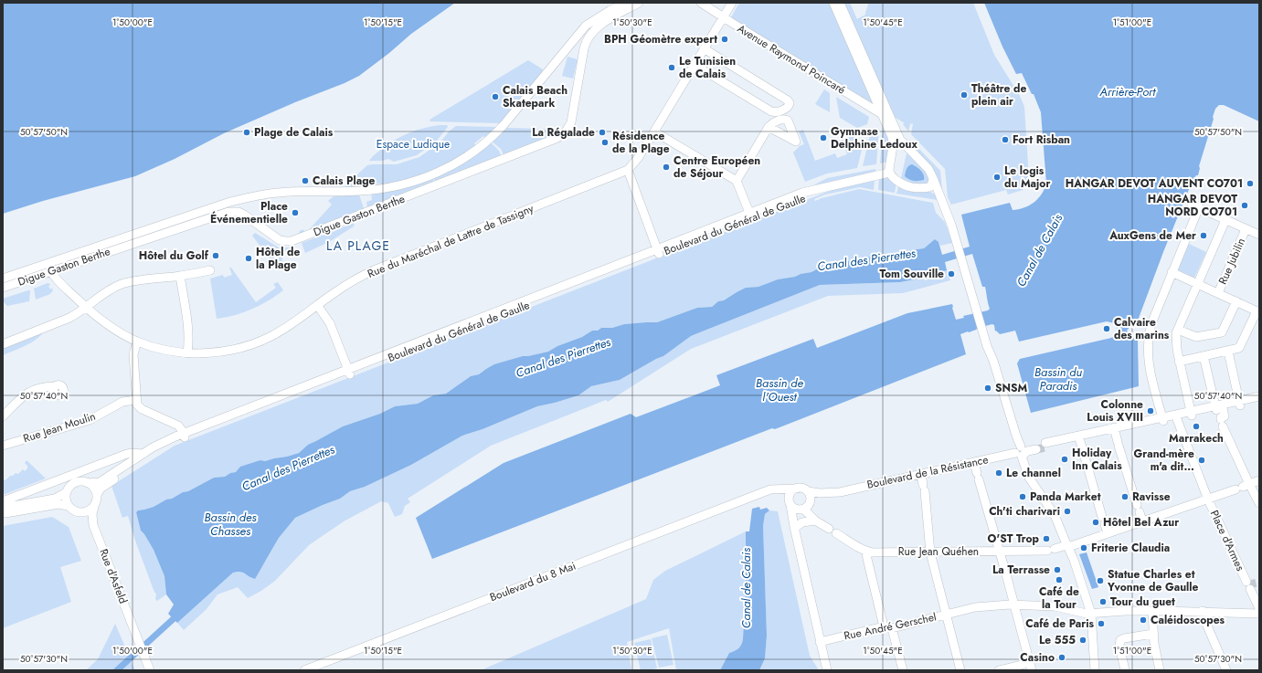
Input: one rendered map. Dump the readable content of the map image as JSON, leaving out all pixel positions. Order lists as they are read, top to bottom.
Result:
{
  "streets": {
    "street": [
      "Avenue Raymond Poincaré",
      "Digue Gaston Berthe",
      "Boulevard du Général de Gaulle",
      "Rue du Maréchal de Lattre de Tassigny",
      "Rue Jubilin",
      "Rue Jean Moulin",
      "Boulevard de la Résistance",
      "Place d'Armes",
      "Rue Jean Quéhen",
      "Rue d'Asfeld",
      "Boulevard du 8 Mai",
      "Rue André Gerschel"
    ]
  },
  "crossings": [
    ["Avenue Raymond Poincaré", "Rue du Maréchal de Lattre de Tassigny"],
    ["Digue Gaston Berthe", "Rue du Maréchal de Lattre de Tassigny"],
    ["Boulevard du Général de Gaulle", "Rue d'Asfeld"],
    ["Boulevard de la Résistance", "Boulevard du 8 Mai"],
    ["Place d'Armes", "Rue Jean Quéhen"]
  ],
  "districts": ["LA PLAGE"],
  "water": [
    "Arrière-Port",
    "Canal de Calais",
    "Canal des Pierrettes",
    "Bassin du Paradis",
    "Bassin de l'Ouest",
    "Bassin des Chasses"
  ],
  "parks": ["Espace Ludique"],
  "places": [
    "BPH Géomètre expert",
    "Le Tunisien de Calais",
    "Théâtre de plein air",
    "Calais Beach Skatepark",
    "Plage de Calais",
    "La Régalade",
    "Gymnase Delphine Ledoux",
    "Fort Risban",
    "Résidence de la Plage",
    "Centre Européen de Séjour",
    "Le logis du Major",
    "Calais Plage",
    "HANGAR DEVOT AUVENT CO701",
    "HANGAR DEVOT NORD CO701",
    "Place Événementielle",
    "AuxGens de Mer",
    "Hôtel du Golf",
    "Hôtel de la Plage",
    "Tom Souville",
    "Calvaire des marins",
    "SNSM",
    "Colonne Louis XVIII",
    "Marrakech",
    "Holiday Inn Calais",
    "Grand-mère m'a dit...",
    "Le channel",
    "Panda Market",
    "Ravisse",
    "Ch'ti charivari",
    "Hôtel Bel Azur",
    "O'ST Trop",
    "Friterie Claudia",
    "La Terrasse",
    "Café de la Tour",
    "Statue Charles et Yvonne de Gaulle",
    "Tour du guet",
    "Caléidoscopes",
    "Café de Paris",
    "Le 555",
    "Casino"
  ],
  "coordinates": [
    "1°50'00\"E",
    "1°50'15\"E",
    "1°50'30\"E",
    "1°50'45\"E",
    "1°51'00\"E",
    "50°57'50\"N",
    "50°57'40\"N",
    "50°57'30\"N"
  ]
}
